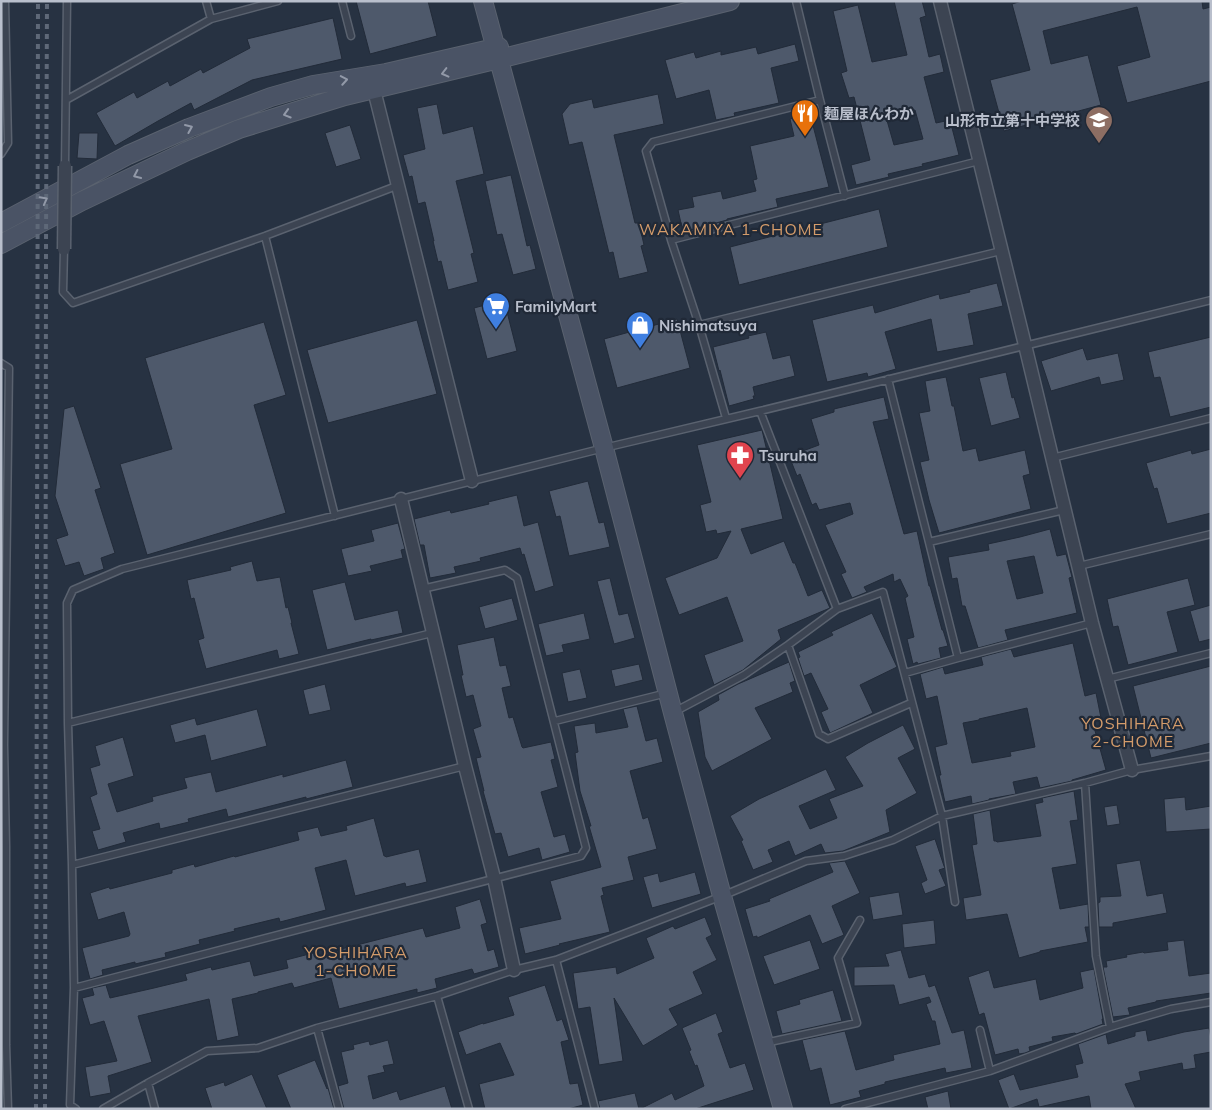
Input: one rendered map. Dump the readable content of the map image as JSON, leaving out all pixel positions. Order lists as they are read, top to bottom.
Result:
{
  "districts": ["WAKAMIYA 1-CHOME", "YOSHIHARA 2-CHOME", "YOSHIHARA 1-CHOME"],
  "places": {
    "restaurant": ["麺屋ほんわか"],
    "school or university": ["山形市立第十中学校"],
    "supermarket": ["FamilyMart"],
    "shop": ["Nishimatsuya"],
    "pharmacy": ["Tsuruha"]
  }
}
